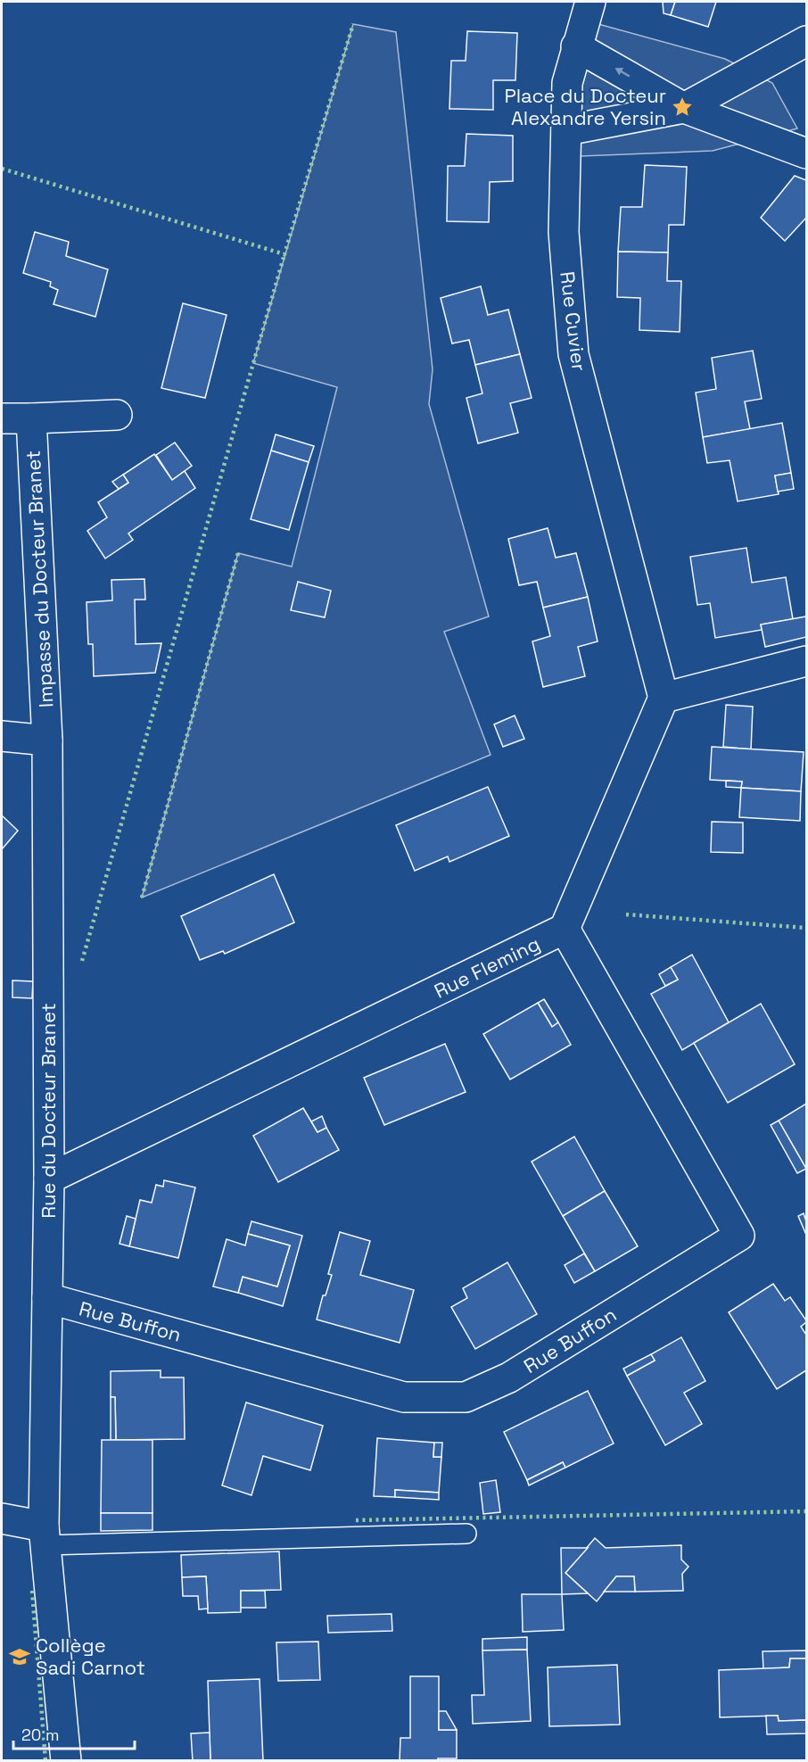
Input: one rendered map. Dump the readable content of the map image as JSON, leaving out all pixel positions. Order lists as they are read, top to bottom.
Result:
{
  "streets": {
    "street": [
      "Rue Cuvier",
      "Impasse du Docteur Branet",
      "Rue Fleming",
      "Rue du Docteur Branet",
      "Rue Buffon"
    ]
  },
  "crossings": [
    ["Rue Cuvier", "Rue Fleming"],
    ["Impasse du Docteur Branet", "Rue du Docteur Branet"],
    ["Rue Fleming", "Rue du Docteur Branet"],
    ["Rue Fleming", "Rue Buffon"],
    ["Rue du Docteur Branet", "Rue Buffon"]
  ],
  "places": {
    "place": ["Place du Docteur Alexandre Yersin"],
    "school or university": ["Collège Sadi Carnot"]
  },
  "scale_bar": "20 m"
}
